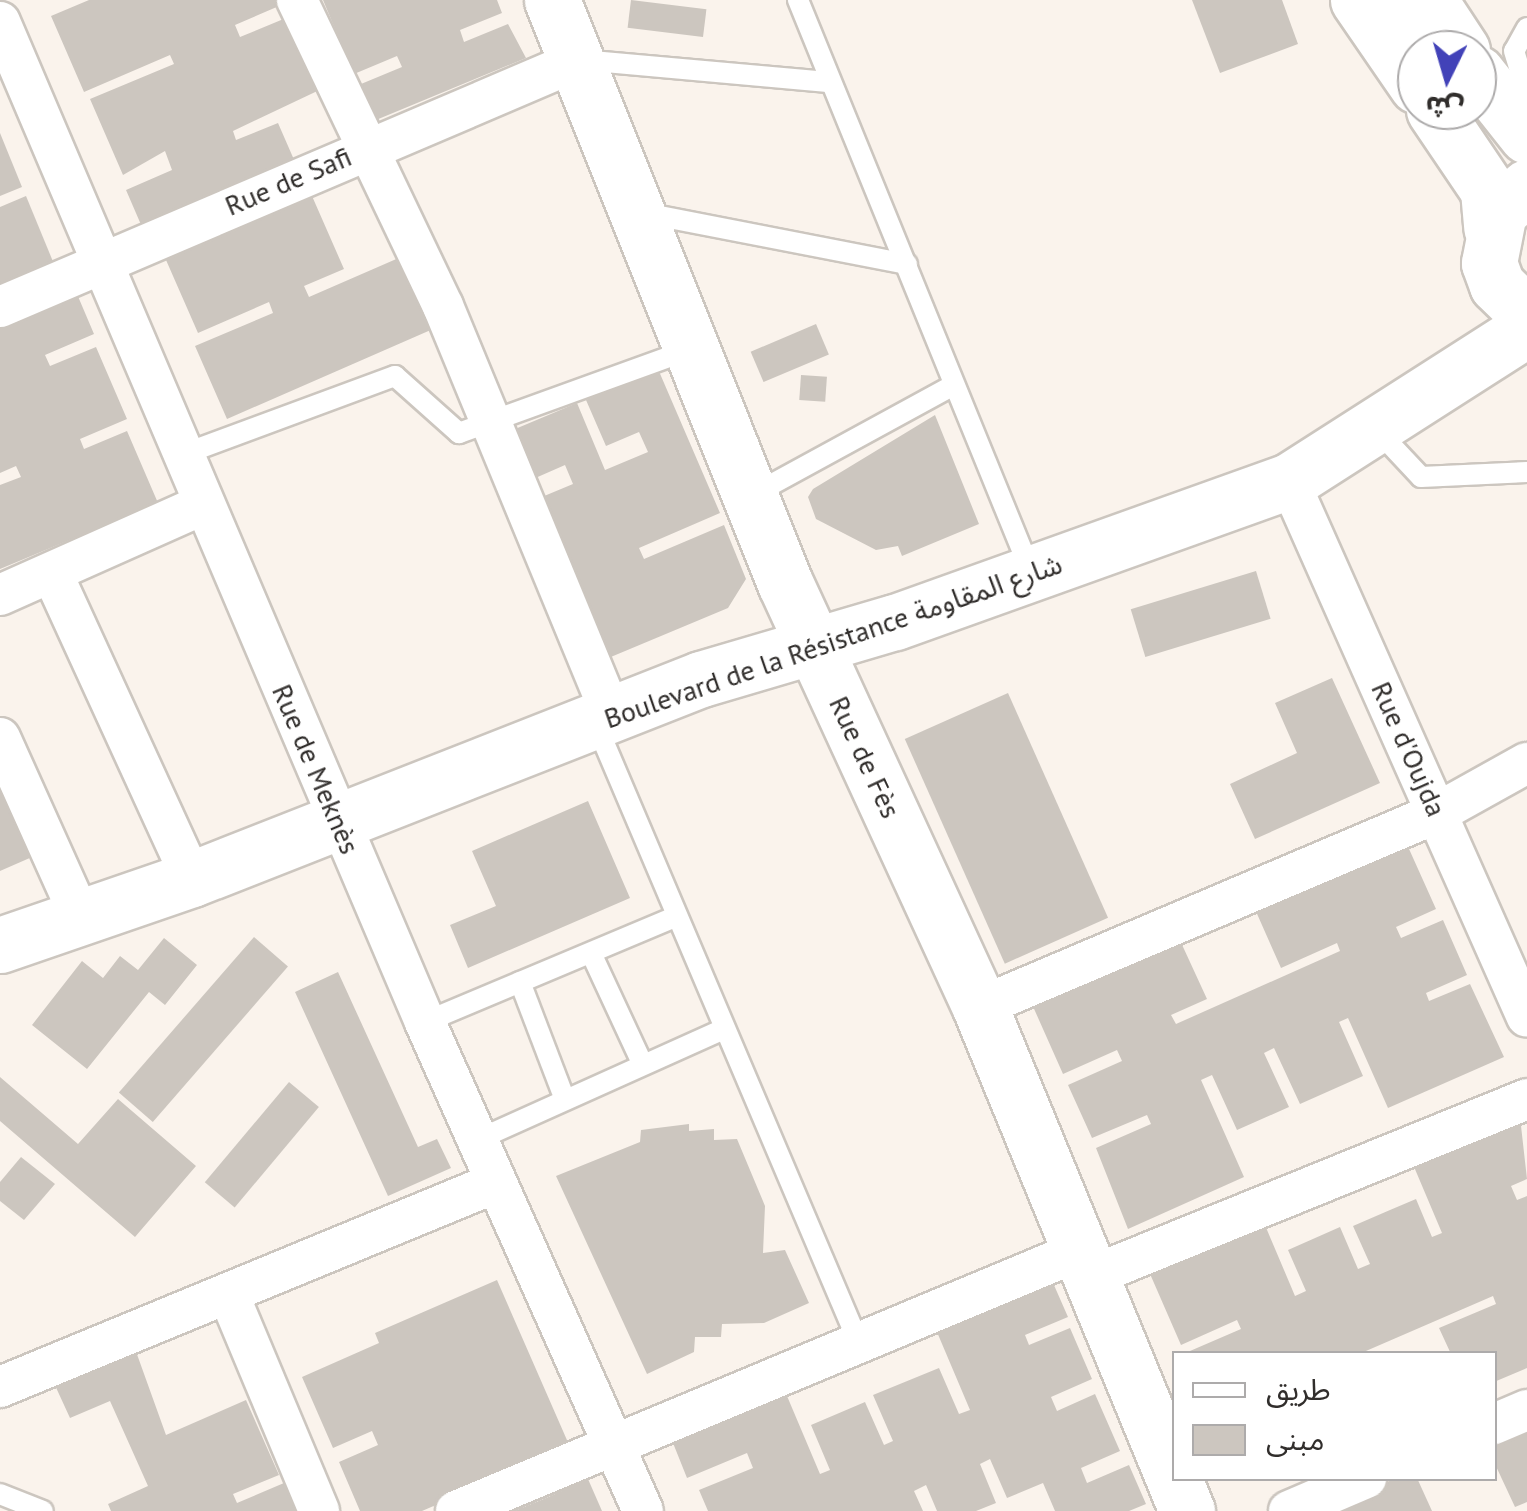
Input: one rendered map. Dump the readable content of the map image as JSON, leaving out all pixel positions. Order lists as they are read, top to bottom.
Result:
{
  "streets": {
    "street": [
      "Rue de Safi",
      "Boulevard de la Résistance شارع المقاومة",
      "Rue d'Oujda",
      "Rue de Fès",
      "Rue de Meknès"
    ]
  },
  "crossings": [
    ["Rue de Safi", "Rue de Fès"],
    ["Rue de Safi", "Rue de Meknès"],
    ["Boulevard de la Résistance شارع المقاومة", "Rue d'Oujda"],
    ["Boulevard de la Résistance شارع المقاومة", "Rue de Fès"],
    ["Boulevard de la Résistance شارع المقاومة", "Rue de Meknès"]
  ],
  "legend": ["طريق", "مبنى"],
  "north": "bottom"
}
